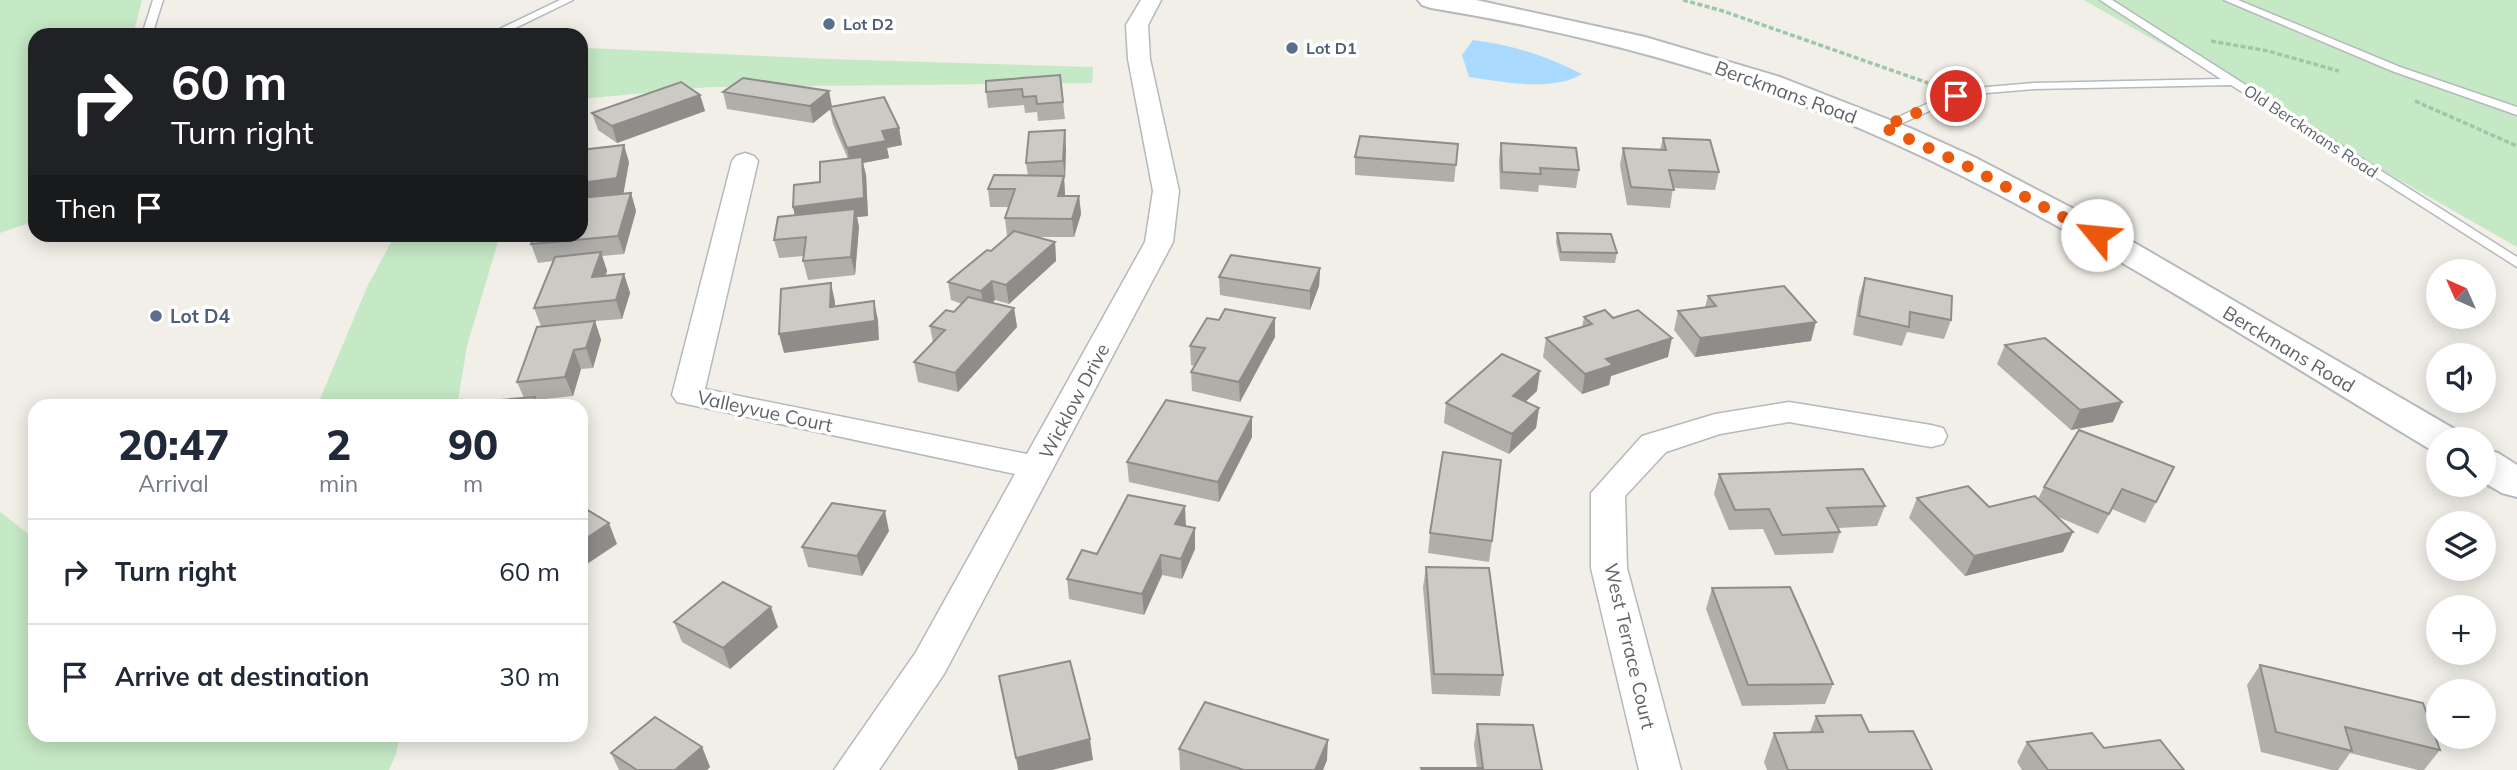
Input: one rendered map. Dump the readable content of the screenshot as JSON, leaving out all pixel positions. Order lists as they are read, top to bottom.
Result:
{
  "streets": {
    "main road": ["Berckmans Road"],
    "street": ["Wicklow Drive", "Valleyvue Court", "West Terrace Court"],
    "lane": ["Old Berckmans Road"]
  },
  "crossings": [
    ["Wicklow Drive", "Valleyvue Court"]
  ],
  "places": ["Lot D2", "Lot D1", "Lot D4"],
  "north": "top left",
  "page": {
    "turn": ["60 m", "Turn right"],
    "then": "Then",
    "map_buttons": ["+", "−"],
    "eta": [
      "20:47",
      "Arrival",
      "2",
      "min",
      "90",
      "m"
    ],
    "list": [
      {
        "name": "Turn right",
        "value": "60 m"
      },
      {
        "name": "Arrive at destination",
        "value": "30 m"
      }
    ]
  }
}
